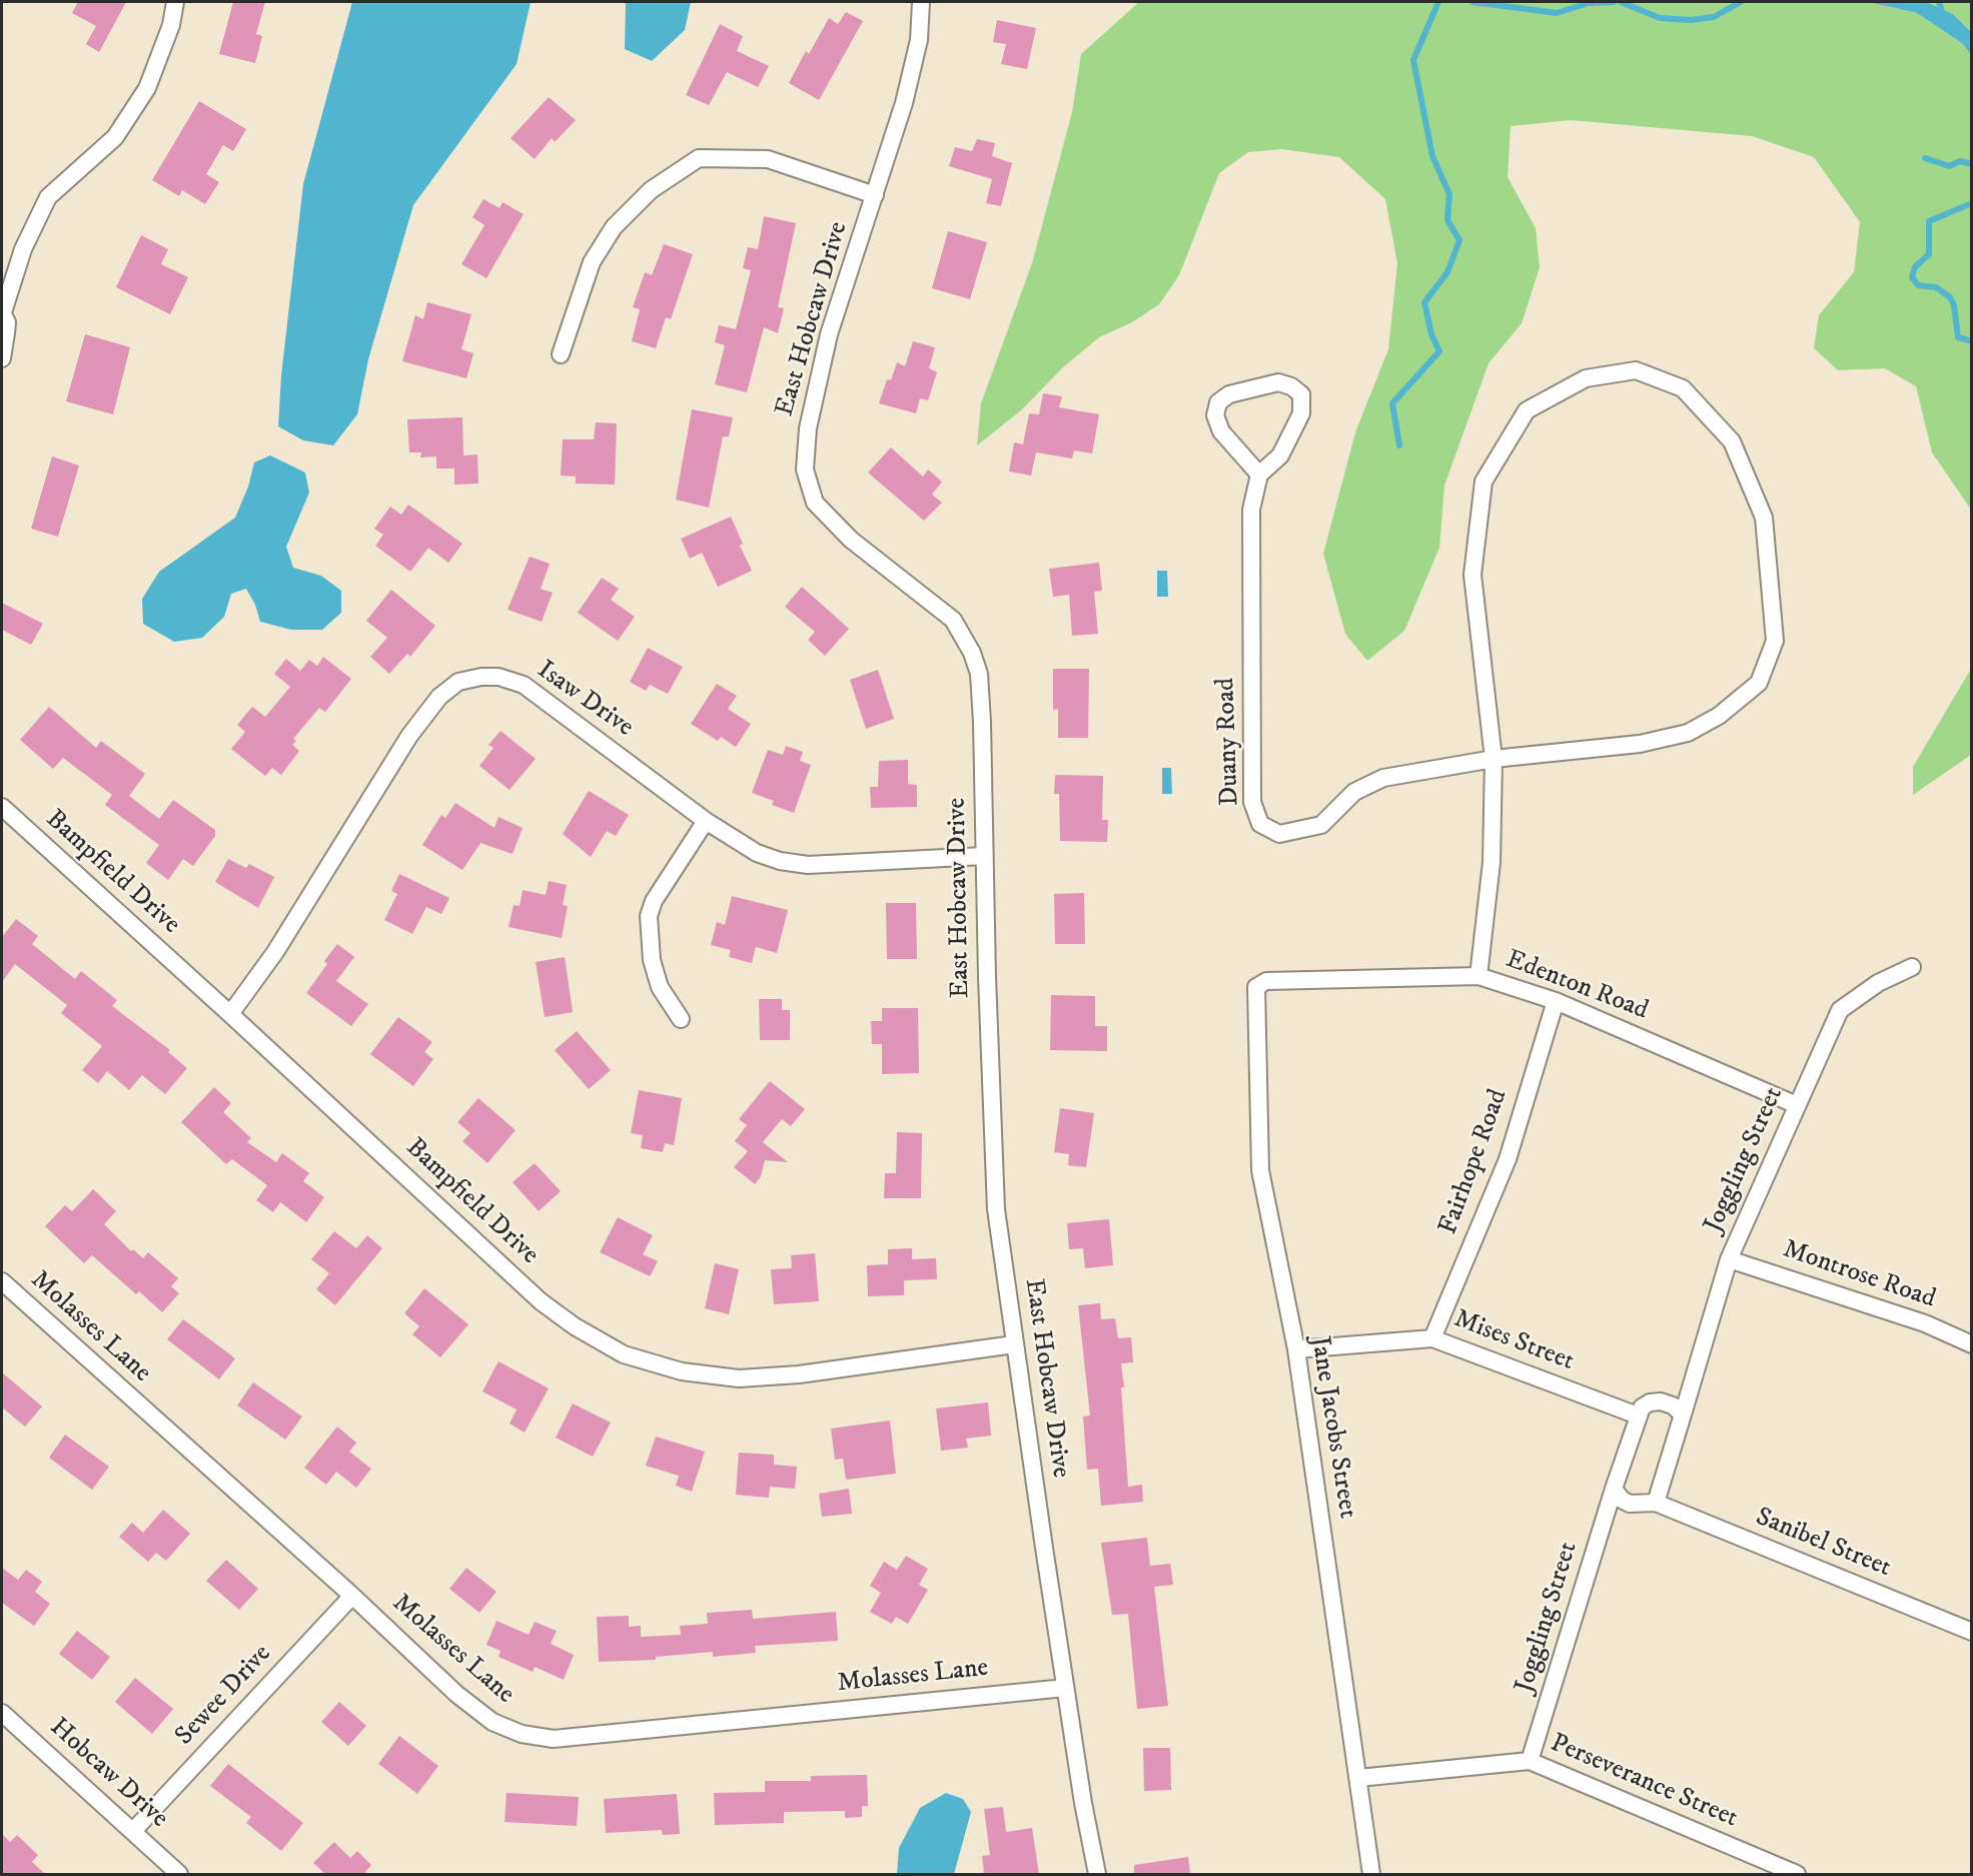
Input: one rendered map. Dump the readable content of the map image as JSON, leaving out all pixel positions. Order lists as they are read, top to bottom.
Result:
{
  "streets": {
    "street": [
      "East Hobcaw Drive",
      "Isaw Drive",
      "Duany Road",
      "Bampfield Drive",
      "Edenton Road",
      "Joggling Street",
      "Fairhope Road",
      "Montrose Road",
      "Molasses Lane",
      "Mises Street",
      "Jane Jacobs Street",
      "Sanibel Street",
      "Sewee Drive",
      "Hobcaw Drive",
      "Perseverance Street"
    ]
  },
  "crossings": [
    ["East Hobcaw Drive", "Isaw Drive"],
    ["East Hobcaw Drive", "Bampfield Drive"],
    ["East Hobcaw Drive", "Molasses Lane"],
    ["Isaw Drive", "Bampfield Drive"],
    ["Edenton Road", "Joggling Street"],
    ["Edenton Road", "Fairhope Road"],
    ["Edenton Road", "Jane Jacobs Street"],
    ["Joggling Street", "Montrose Road"],
    ["Joggling Street", "Mises Street"],
    ["Joggling Street", "Sanibel Street"],
    ["Joggling Street", "Perseverance Street"],
    ["Fairhope Road", "Mises Street"],
    ["Molasses Lane", "Sewee Drive"],
    ["Mises Street", "Jane Jacobs Street"],
    ["Jane Jacobs Street", "Perseverance Street"],
    ["Sewee Drive", "Hobcaw Drive"]
  ]
}
